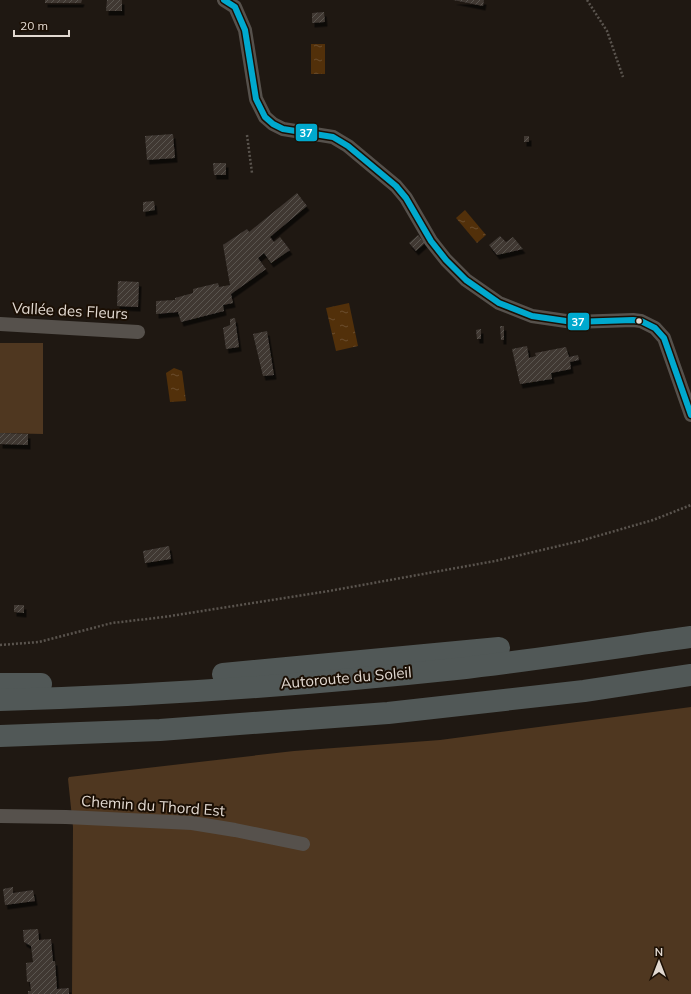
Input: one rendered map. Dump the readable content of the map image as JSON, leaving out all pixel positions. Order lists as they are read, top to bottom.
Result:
{
  "streets": {
    "highway": ["Autoroute du Soleil"],
    "street": ["Vallée des Fleurs", "Chemin du Thord Est"]
  },
  "lines": ["transit line 37"],
  "scale_bar": "20 m",
  "north": "top"
}
